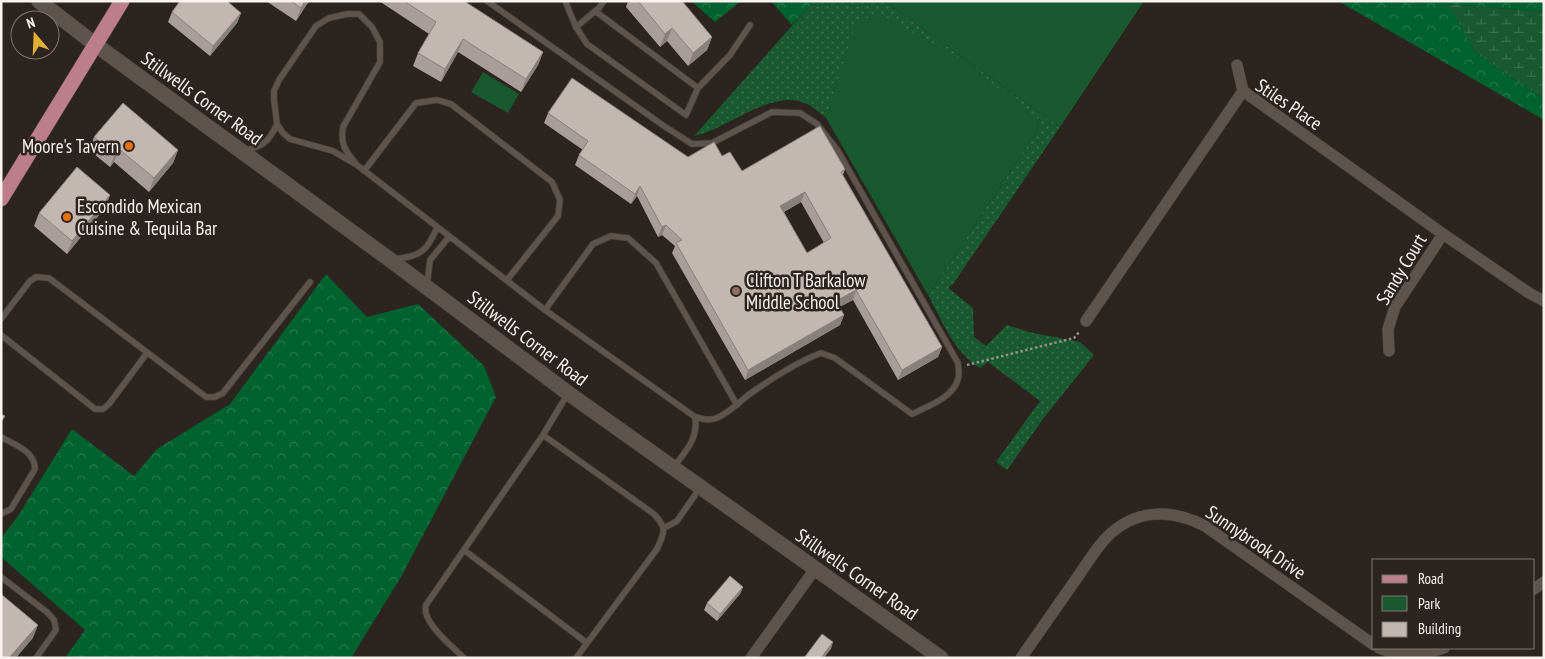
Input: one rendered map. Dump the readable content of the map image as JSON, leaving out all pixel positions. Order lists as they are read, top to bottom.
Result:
{
  "streets": {
    "street": [
      "Stillwells Corner Road",
      "Stiles Place",
      "Sandy Court",
      "Sunnybrook Drive"
    ]
  },
  "crossings": [
    ["Stiles Place", "Sandy Court"]
  ],
  "places": ["Moore's Tavern", "Escondido Mexican Cuisine & Tequila Bar", "Clifton T Barkalow Middle School"],
  "legend": ["Road", "Park", "Building"],
  "north": "top"
}
